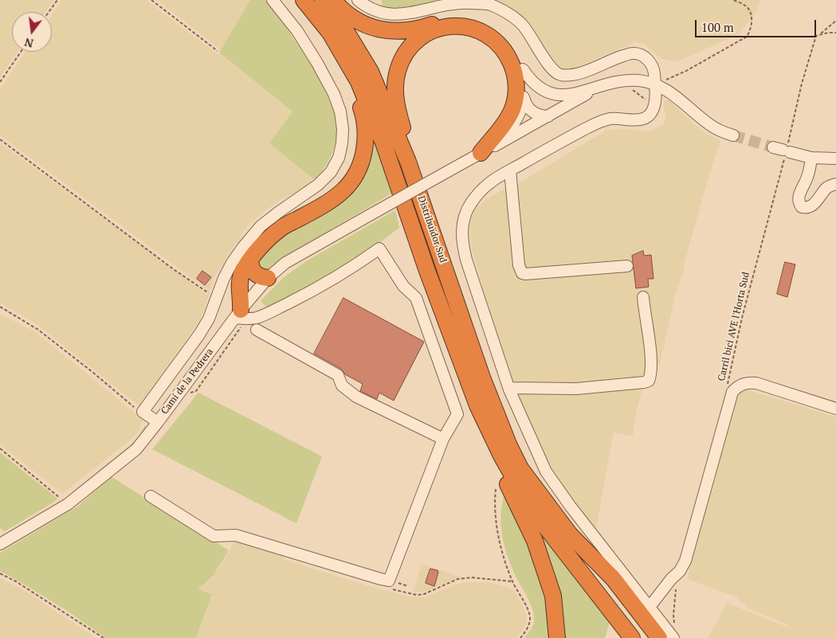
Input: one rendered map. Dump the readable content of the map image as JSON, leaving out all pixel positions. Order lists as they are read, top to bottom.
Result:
{
  "streets": {
    "highway": ["Distribuïdor Sud"],
    "street": ["Camí de la Pedrera"],
    "path": ["Carril bici AVE l'Horta Sud"]
  },
  "scale_bar": "100 m",
  "north": "bottom"
}
